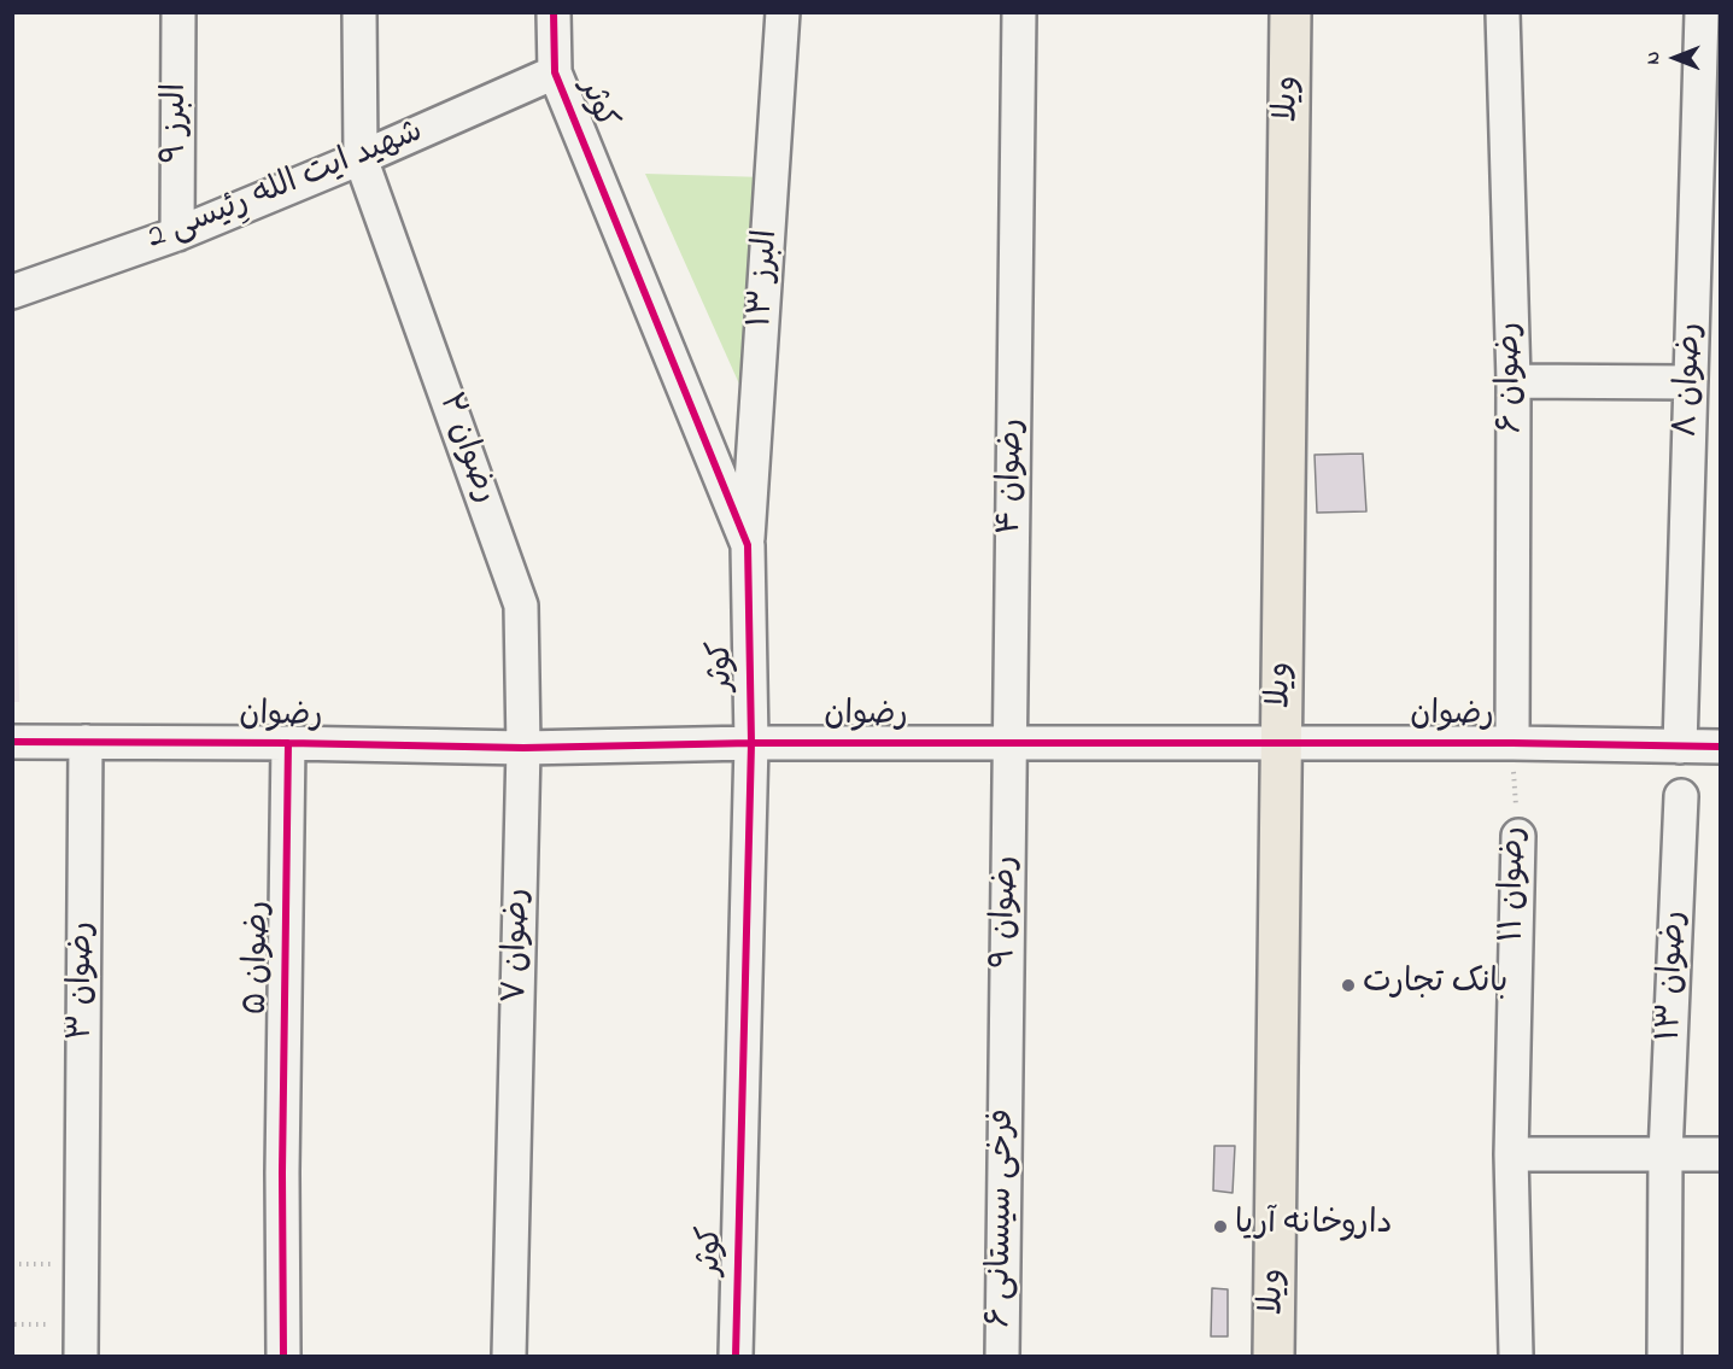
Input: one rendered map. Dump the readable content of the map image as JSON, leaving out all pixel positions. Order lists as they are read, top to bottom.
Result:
{
  "streets": {
    "main road": ["ویلا"],
    "street": [
      "کوثر",
      "البرز ۹",
      "شهید ایت الله رِئیسی 2",
      "البرز ۱۳",
      "رضوان ۶",
      "رضوان ۸",
      "رضوان ۲",
      "رضوان ۴",
      "رضوان",
      "رضوان ۱۱",
      "رضوان ۹",
      "رضوان ۷",
      "رضوان ۵",
      "رضوان ۱۳",
      "رضوان ۳",
      "فرخی سیستانی ۶"
    ]
  },
  "crossings": [
    ["ویلا", "رضوان"],
    ["کوثر", "شهید ایت الله رِئیسی 2"],
    ["کوثر", "البرز ۱۳"],
    ["کوثر", "رضوان"],
    ["البرز ۹", "شهید ایت الله رِئیسی 2"],
    ["شهید ایت الله رِئیسی 2", "رضوان ۲"],
    ["رضوان ۶", "رضوان"],
    ["رضوان ۶", "رضوان ۱۱"],
    ["رضوان ۸", "رضوان"],
    ["رضوان ۲", "رضوان"],
    ["رضوان ۲", "رضوان ۷"],
    ["رضوان ۴", "رضوان"],
    ["رضوان ۴", "رضوان ۹"],
    ["رضوان", "رضوان ۱۱"],
    ["رضوان", "رضوان ۹"],
    ["رضوان", "رضوان ۷"],
    ["رضوان", "رضوان ۵"],
    ["رضوان", "رضوان ۳"],
    ["رضوان ۹", "فرخی سیستانی ۶"]
  ],
  "places": ["بانک تجارت", "داروخانه آریا"],
  "north": "left"
}
